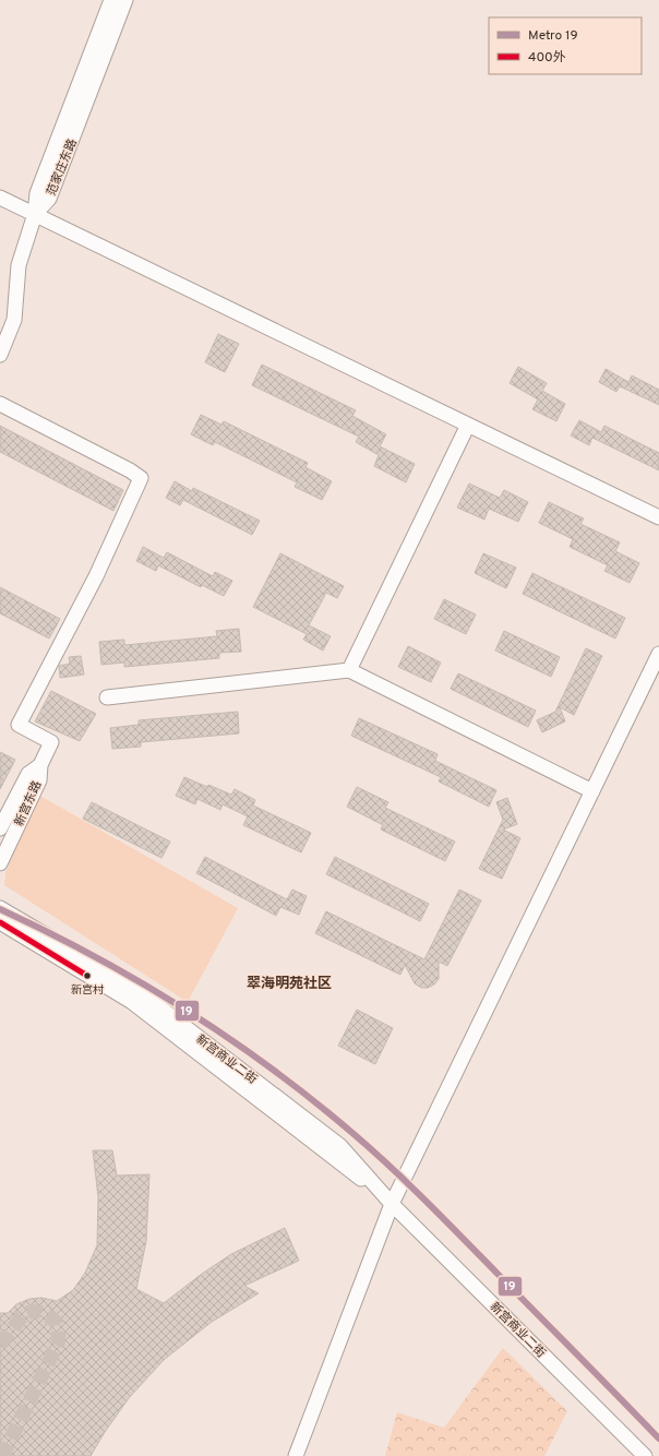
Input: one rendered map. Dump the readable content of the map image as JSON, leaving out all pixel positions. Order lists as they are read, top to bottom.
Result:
{
  "streets": {
    "street": ["范家庄东路", "新宫东路", "新宫商业二街"]
  },
  "districts": ["翠海明苑社区"],
  "places": ["新宫村"],
  "lines": ["metro line 19", "transit line 400外"],
  "legend": ["Metro 19", "400外"]
}
